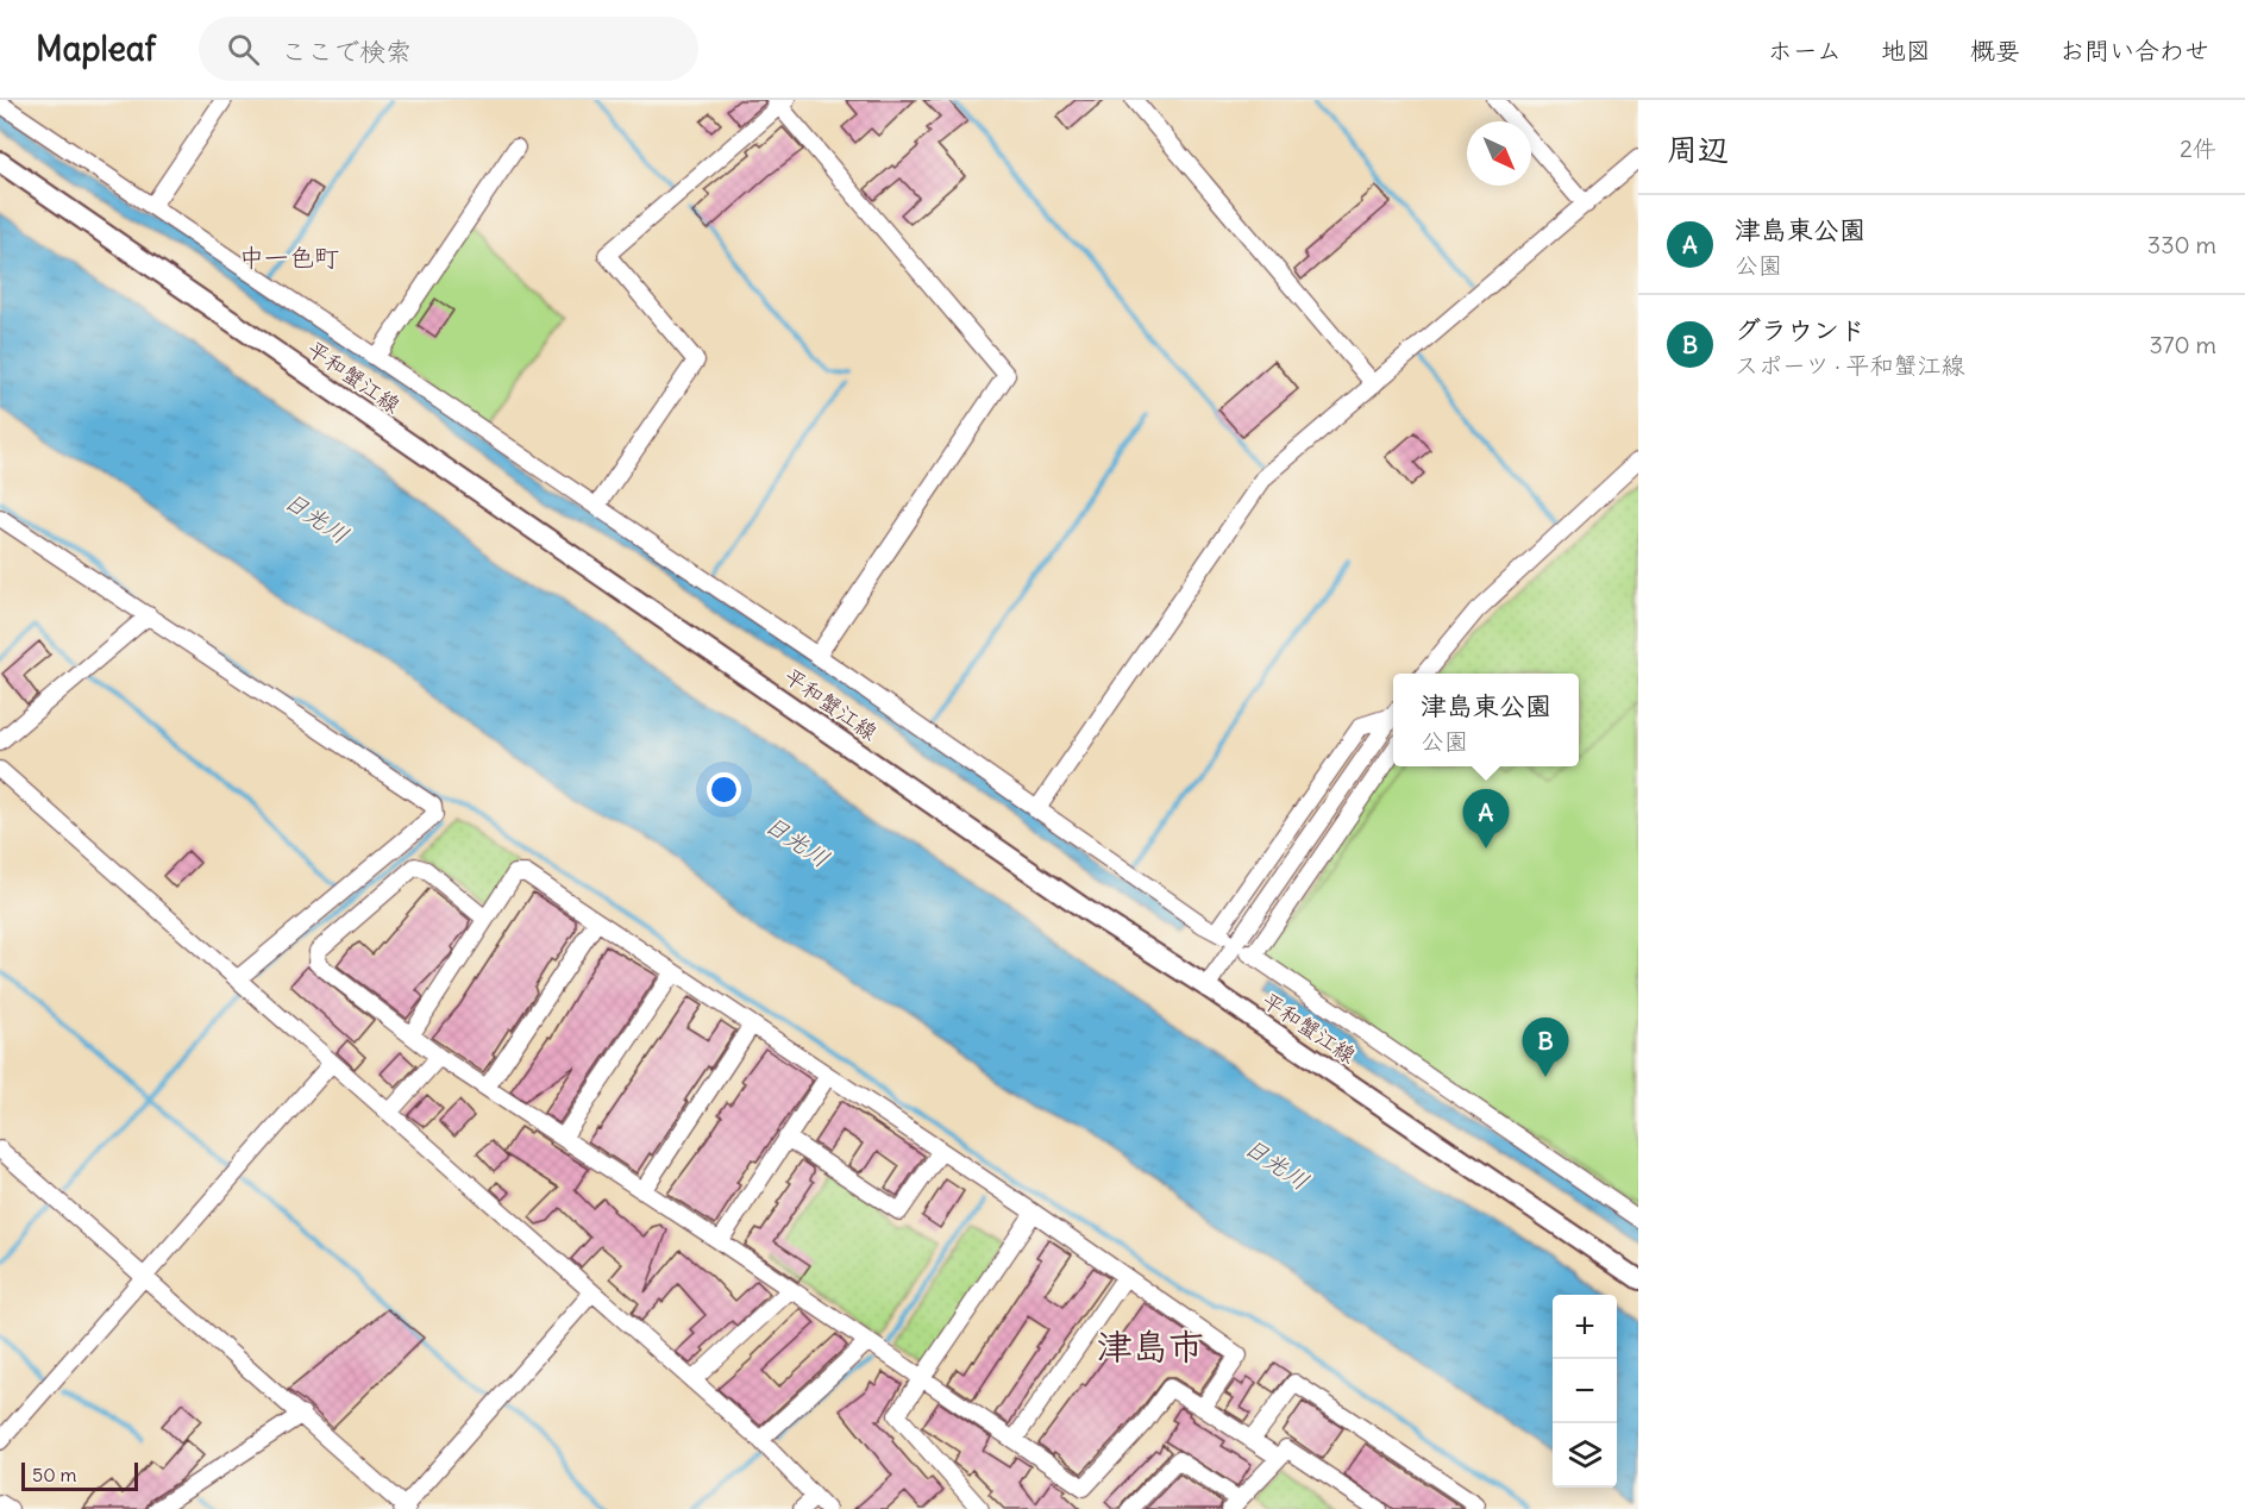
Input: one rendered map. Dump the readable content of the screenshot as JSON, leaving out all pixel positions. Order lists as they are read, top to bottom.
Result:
{
  "streets": {
    "main road": ["平和蟹江線"]
  },
  "districts": ["中一色町", "津島市"],
  "water": ["日光川"],
  "scale_bar": "50 m",
  "north": "bottom right",
  "page": {
    "header": "Mapleaf",
    "search": "ここで検索",
    "nav": [
      "ホーム",
      "地図",
      "概要",
      "お問い合わせ"
    ],
    "heading": ["周辺", "2件"],
    "list": [
      {
        "mark": "A",
        "name": "津島東公園",
        "note": "公園",
        "value": "330 m"
      },
      {
        "mark": "B",
        "name": "グラウンド",
        "note": "スポーツ · 平和蟹江線",
        "value": "370 m"
      }
    ],
    "popup": ["津島東公園", "公園"],
    "pins": ["A", "B"],
    "map_buttons": ["+", "−"],
    "scale": "50 m"
  }
}
